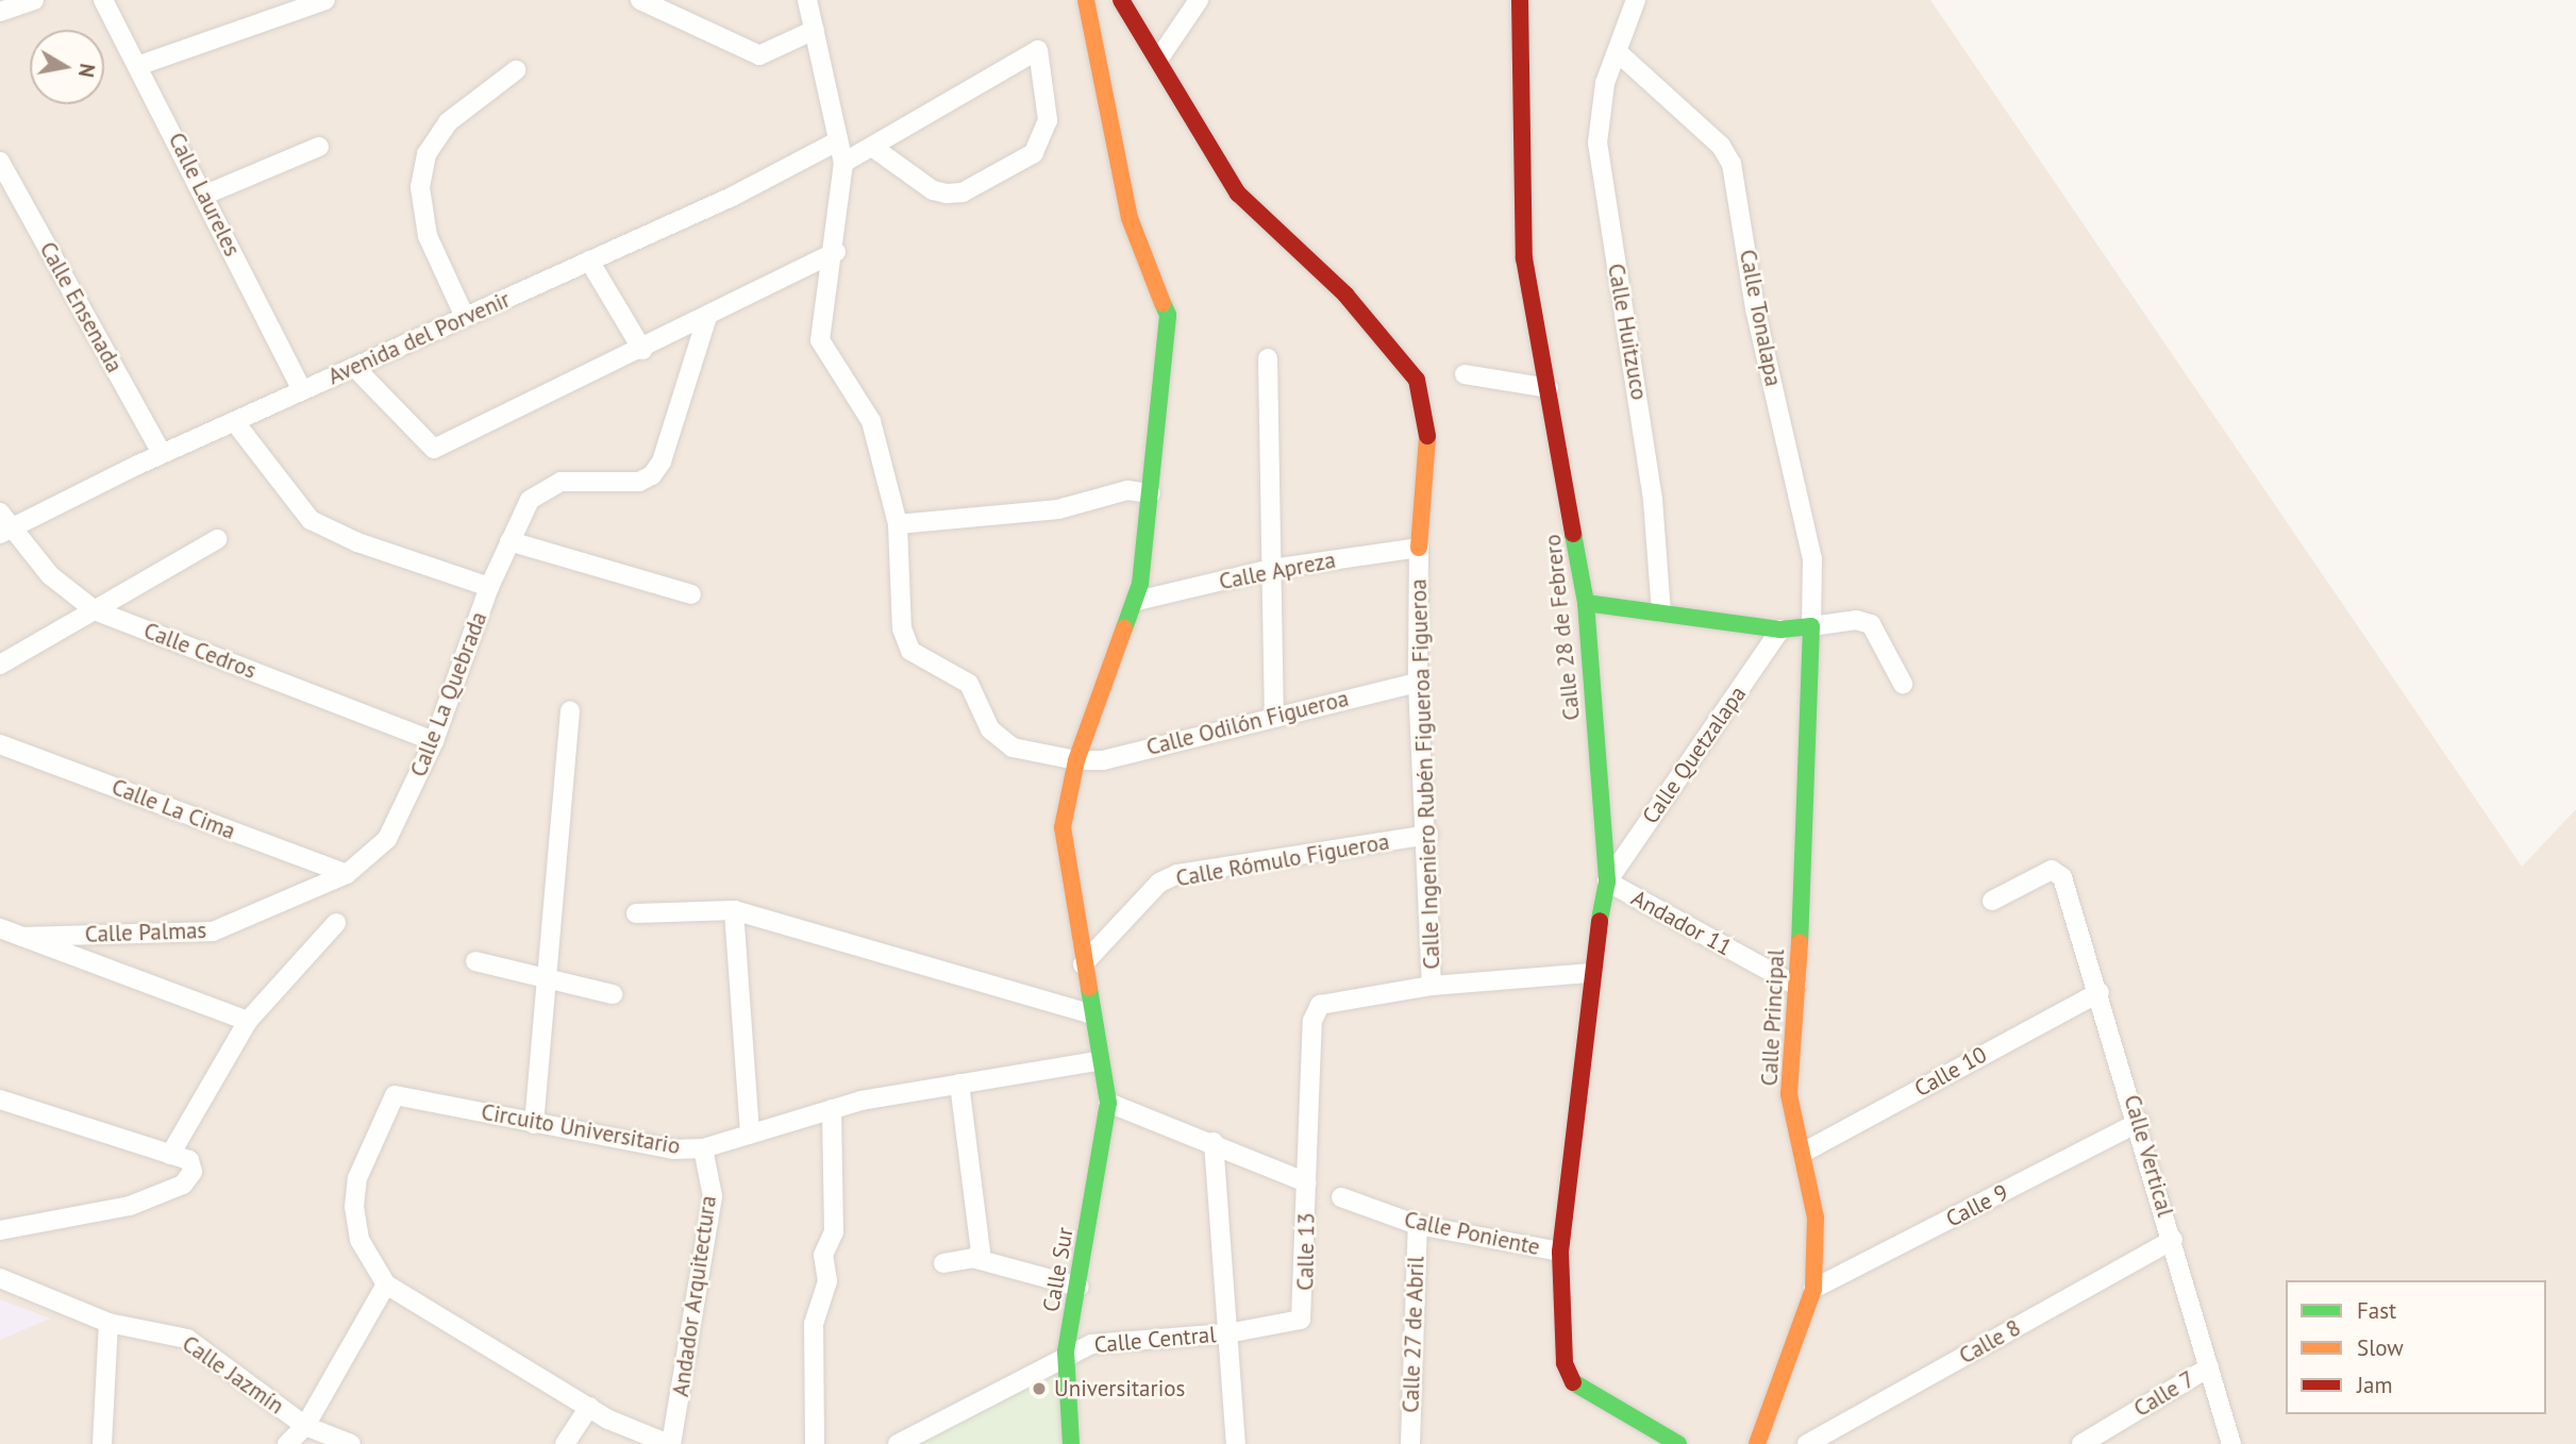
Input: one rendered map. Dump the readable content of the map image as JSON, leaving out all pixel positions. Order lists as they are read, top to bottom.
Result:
{
  "streets": {
    "street": [
      "Calle Laureles",
      "Calle Ensenada",
      "Calle Tonalapa",
      "Calle Huitzuco",
      "Avenida del Porvenir",
      "Calle Apreza",
      "Calle 28 de Febrero",
      "Calle Cedros",
      "Calle La Quebrada",
      "Calle Odilón Figueroa",
      "Calle Quetzalapa",
      "Calle Ingeniero Rubén Figueroa Figueroa",
      "Calle La Cima",
      "Calle Rómulo Figueroa",
      "Andador 11",
      "Calle Palmas",
      "Calle Principal",
      "Calle 10",
      "Circuito Universitario",
      "Calle Vertical",
      "Calle 9",
      "Calle Poniente",
      "Calle 13",
      "Calle Sur",
      "Andador Arquitectura",
      "Calle 27 de Abril",
      "Calle Central",
      "Calle 8",
      "Calle Jazmín",
      "Calle 7"
    ]
  },
  "crossings": [
    ["Calle Laureles", "Avenida del Porvenir"],
    ["Calle Ensenada", "Avenida del Porvenir"],
    ["Calle Tonalapa", "Calle Huitzuco"],
    ["Calle Tonalapa", "Calle Principal"],
    ["Avenida del Porvenir", "Calle Cedros"],
    ["Calle Apreza", "Calle Ingeniero Rubén Figueroa Figueroa"],
    ["Calle 28 de Febrero", "Calle Quetzalapa"],
    ["Calle 28 de Febrero", "Andador 11"],
    ["Calle 28 de Febrero", "Calle Poniente"],
    ["Calle Cedros", "Calle La Quebrada"],
    ["Calle La Quebrada", "Calle La Cima"],
    ["Calle La Quebrada", "Calle Palmas"],
    ["Calle Odilón Figueroa", "Calle Ingeniero Rubén Figueroa Figueroa"],
    ["Calle Quetzalapa", "Andador 11"],
    ["Calle Ingeniero Rubén Figueroa Figueroa", "Calle Rómulo Figueroa"],
    ["Calle Ingeniero Rubén Figueroa Figueroa", "Calle 13"],
    ["Calle La Cima", "Calle Palmas"],
    ["Andador 11", "Calle Principal"],
    ["Calle Principal", "Calle 10"],
    ["Calle Principal", "Calle 9"],
    ["Calle 10", "Calle Vertical"],
    ["Circuito Universitario", "Andador Arquitectura"],
    ["Calle Vertical", "Calle 9"],
    ["Calle Vertical", "Calle 8"],
    ["Calle Vertical", "Calle 7"],
    ["Calle Poniente", "Calle 27 de Abril"],
    ["Calle 13", "Calle Central"],
    ["Calle Sur", "Calle Central"]
  ],
  "places": ["Universitarios"],
  "legend": ["Fast", "Slow", "Jam"],
  "north": "right"
}
